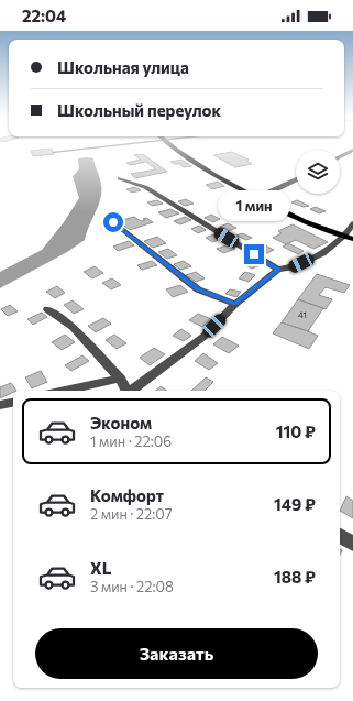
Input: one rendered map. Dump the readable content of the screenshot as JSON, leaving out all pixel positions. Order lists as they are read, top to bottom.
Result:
{
  "house_numbers": ["41"],
  "page": {
    "status": "22:04",
    "banner": ["Школьная улица", "Школьный переулок"],
    "bubble": "1 мин",
    "list": [
      {
        "name": "Эконом",
        "note": "1 мин · 22:06",
        "value": "110 ₽"
      },
      {
        "name": "Комфорт",
        "note": "2 мин · 22:07",
        "value": "149 ₽"
      },
      {
        "name": "XL",
        "note": "3 мин · 22:08",
        "value": "188 ₽"
      }
    ],
    "buttons": "Заказать"
  }
}
